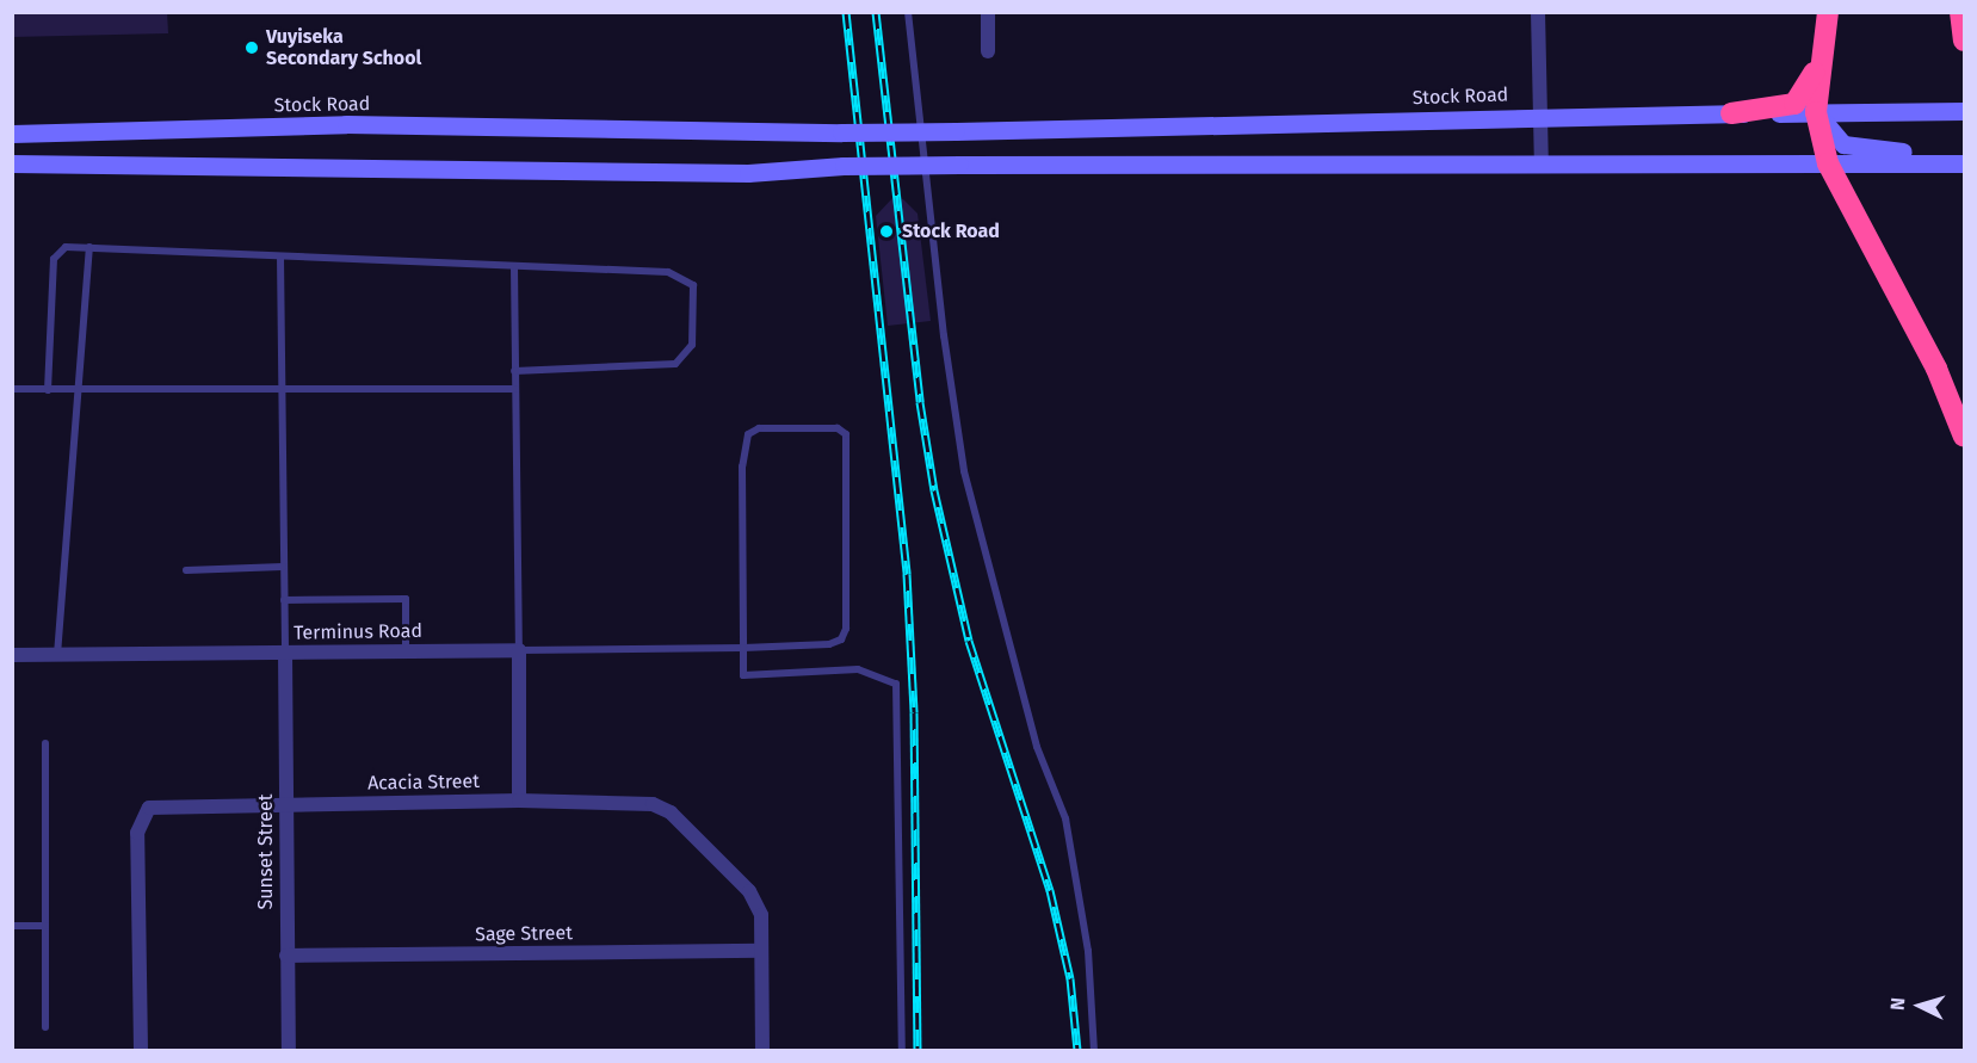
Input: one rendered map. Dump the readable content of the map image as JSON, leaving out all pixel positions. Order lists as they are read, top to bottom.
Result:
{
  "streets": {
    "main road": ["Stock Road"],
    "street": [
      "Terminus Road",
      "Acacia Street",
      "Sunset Street",
      "Sage Street"
    ]
  },
  "crossings": [
    ["Terminus Road", "Sunset Street"],
    ["Acacia Street", "Sunset Street"],
    ["Acacia Street", "Sage Street"],
    ["Sunset Street", "Sage Street"]
  ],
  "places": ["Vuyiseka Secondary School", "Stock Road"],
  "north": "left"
}
